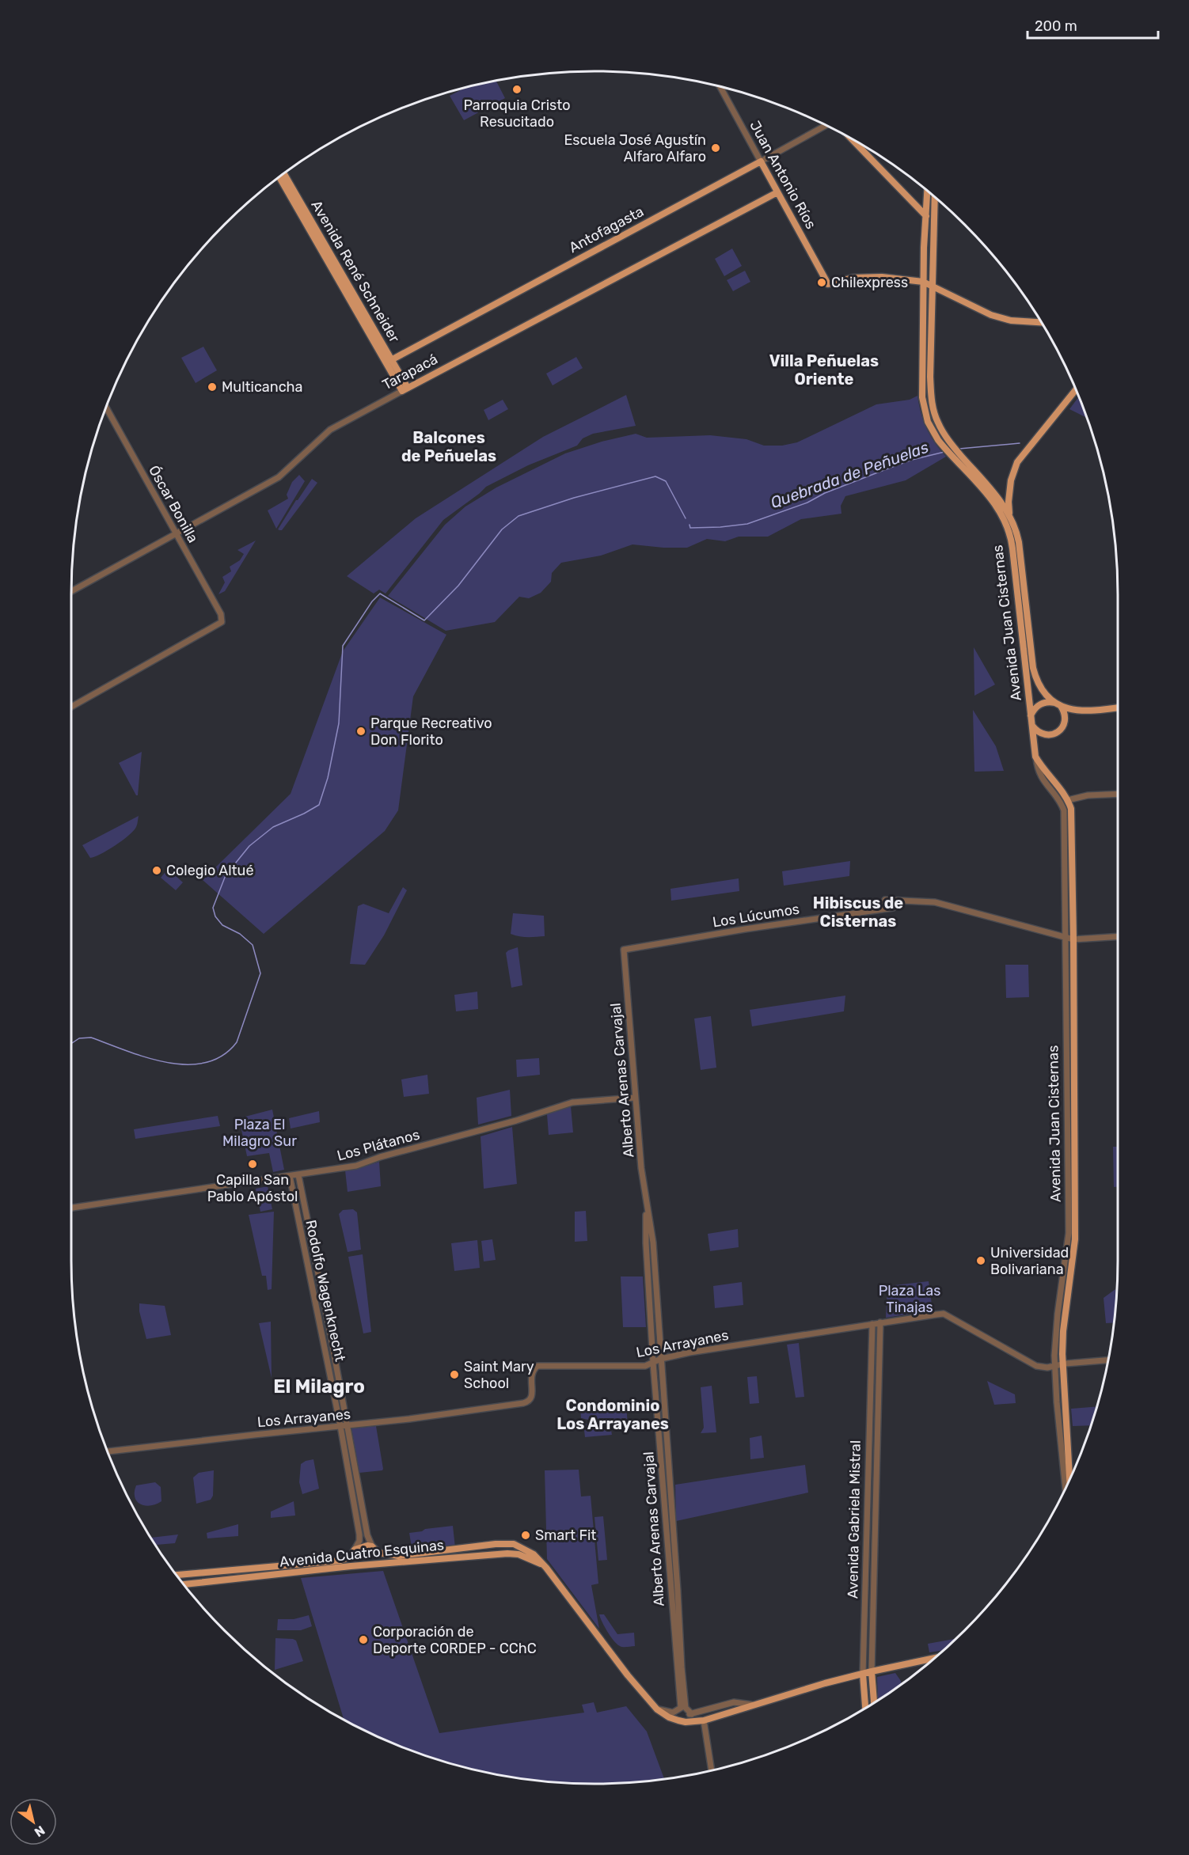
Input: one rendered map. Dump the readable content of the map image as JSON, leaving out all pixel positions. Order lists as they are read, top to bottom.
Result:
{
  "streets": {
    "main road": [
      "Juan Antonio Ríos",
      "Antofagasta",
      "Avenida René Schneider",
      "Tarapacá",
      "Avenida Juan Cisternas",
      "Avenida Gabriela Mistral",
      "Avenida Cuatro Esquinas"
    ],
    "street": [
      "Óscar Bonilla",
      "Los Lúcumos",
      "Alberto Arenas Carvajal",
      "Los Plátanos",
      "Rodolfo Wagenknecht",
      "Los Arrayanes"
    ]
  },
  "crossings": [
    ["Juan Antonio Ríos", "Antofagasta"],
    ["Juan Antonio Ríos", "Tarapacá"],
    ["Antofagasta", "Avenida René Schneider"],
    ["Avenida René Schneider", "Tarapacá"],
    ["Tarapacá", "Óscar Bonilla"],
    ["Avenida Juan Cisternas", "Los Arrayanes"],
    ["Los Lúcumos", "Alberto Arenas Carvajal"],
    ["Alberto Arenas Carvajal", "Los Plátanos"],
    ["Alberto Arenas Carvajal", "Los Arrayanes"],
    ["Los Plátanos", "Rodolfo Wagenknecht"],
    ["Rodolfo Wagenknecht", "Los Arrayanes"],
    ["Rodolfo Wagenknecht", "Avenida Cuatro Esquinas"],
    ["Los Arrayanes", "Avenida Gabriela Mistral"],
    ["Avenida Gabriela Mistral", "Avenida Cuatro Esquinas"]
  ],
  "districts": [
    "Villa Peñuelas Oriente",
    "Balcones de Peñuelas",
    "Hibiscus de Cisternas",
    "El Milagro",
    "Condominio Los Arrayanes"
  ],
  "water": ["Quebrada de Peñuelas"],
  "parks": ["Plaza El Milagro Sur", "Plaza Las Tinajas"],
  "places": [
    "Parroquia Cristo Resucitado",
    "Escuela José Agustín Alfaro Alfaro",
    "Chilexpress",
    "Multicancha",
    "Parque Recreativo Don Florito",
    "Colegio Altué",
    "Capilla San Pablo Apóstol",
    "Universidad Bolivariana",
    "Saint Mary School",
    "Smart Fit",
    "Corporación de Deporte CORDEP - CChC"
  ],
  "scale_bar": "200 m",
  "north": "bottom right"
}
